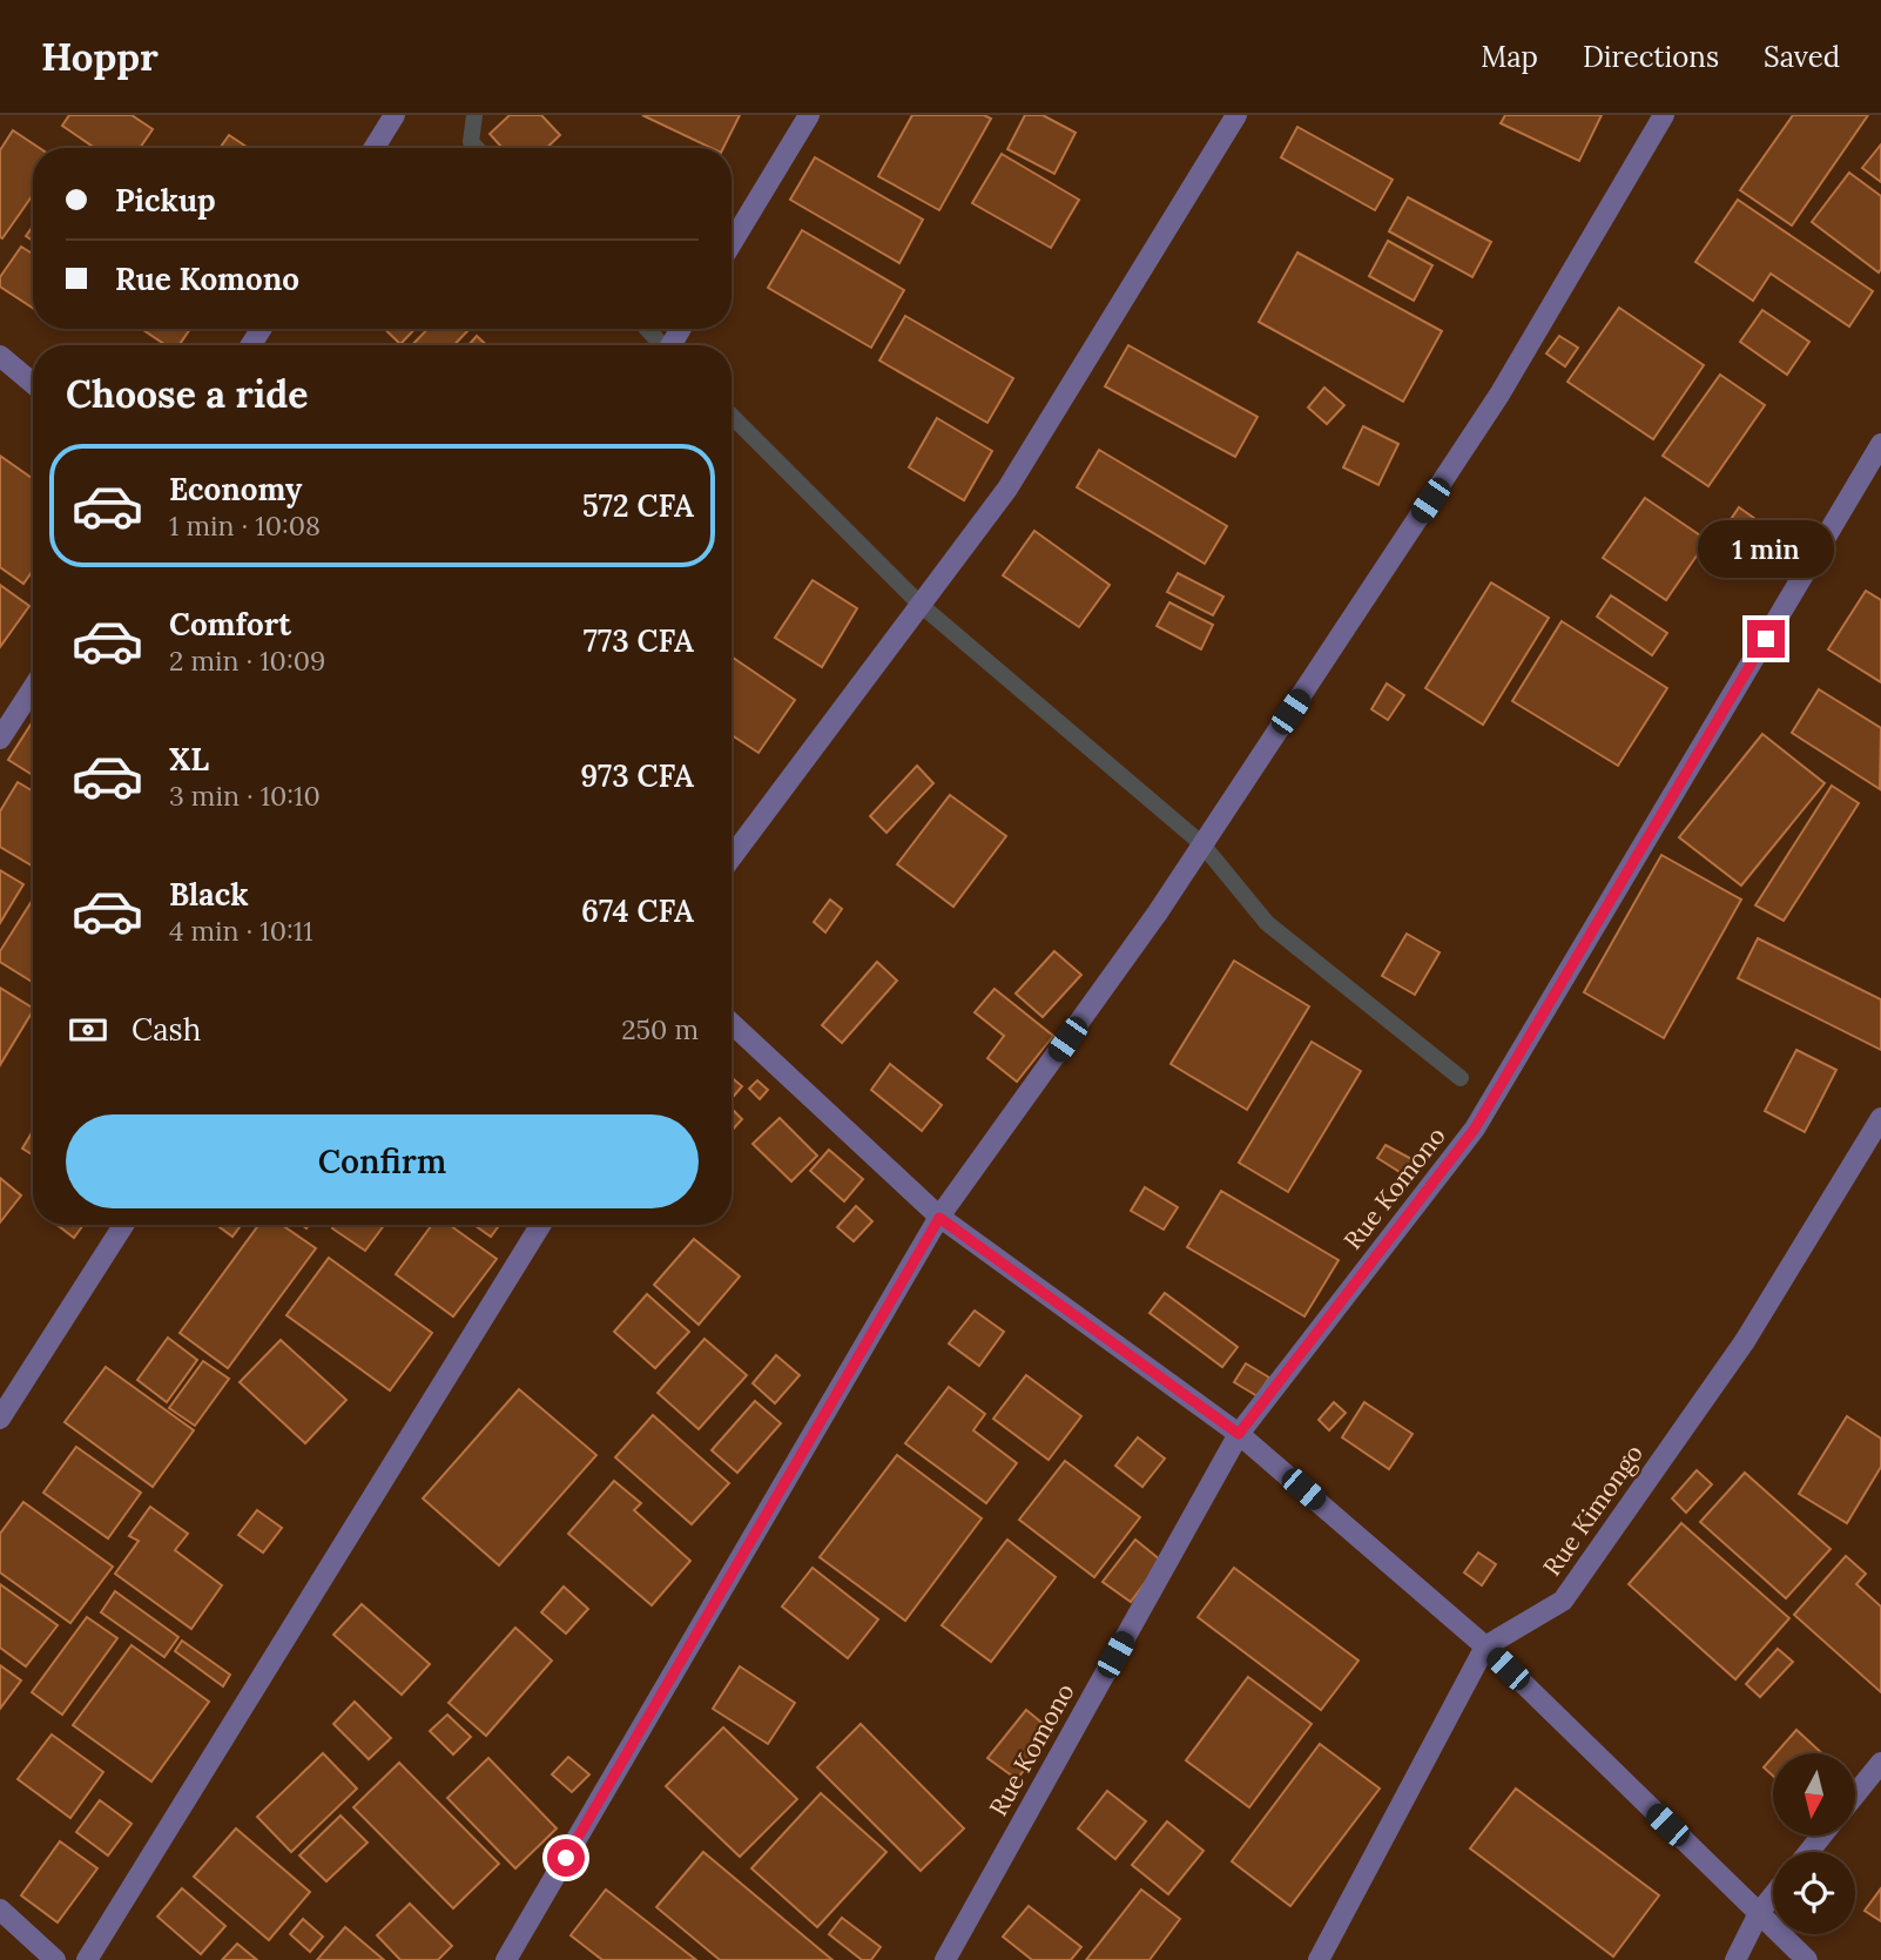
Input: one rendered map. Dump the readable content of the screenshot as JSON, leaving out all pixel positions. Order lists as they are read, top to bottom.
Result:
{
  "streets": {
    "street": ["Rue Komono", "Rue Kimongo"]
  },
  "north": "bottom",
  "page": {
    "header": "Hoppr",
    "nav": ["Map", "Directions", "Saved"],
    "banner": ["Pickup", "Rue Komono"],
    "heading": "Choose a ride",
    "list": [
      {
        "name": "Economy",
        "note": "1 min · 10:08",
        "value": "572 CFA"
      },
      {
        "name": "Comfort",
        "note": "2 min · 10:09",
        "value": "773 CFA"
      },
      {
        "name": "XL",
        "note": "3 min · 10:10",
        "value": "973 CFA"
      },
      {
        "name": "Black",
        "note": "4 min · 10:11",
        "value": "674 CFA"
      }
    ],
    "bubble": "1 min",
    "pay": ["Cash", "250 m"],
    "buttons": "Confirm"
  }
}
